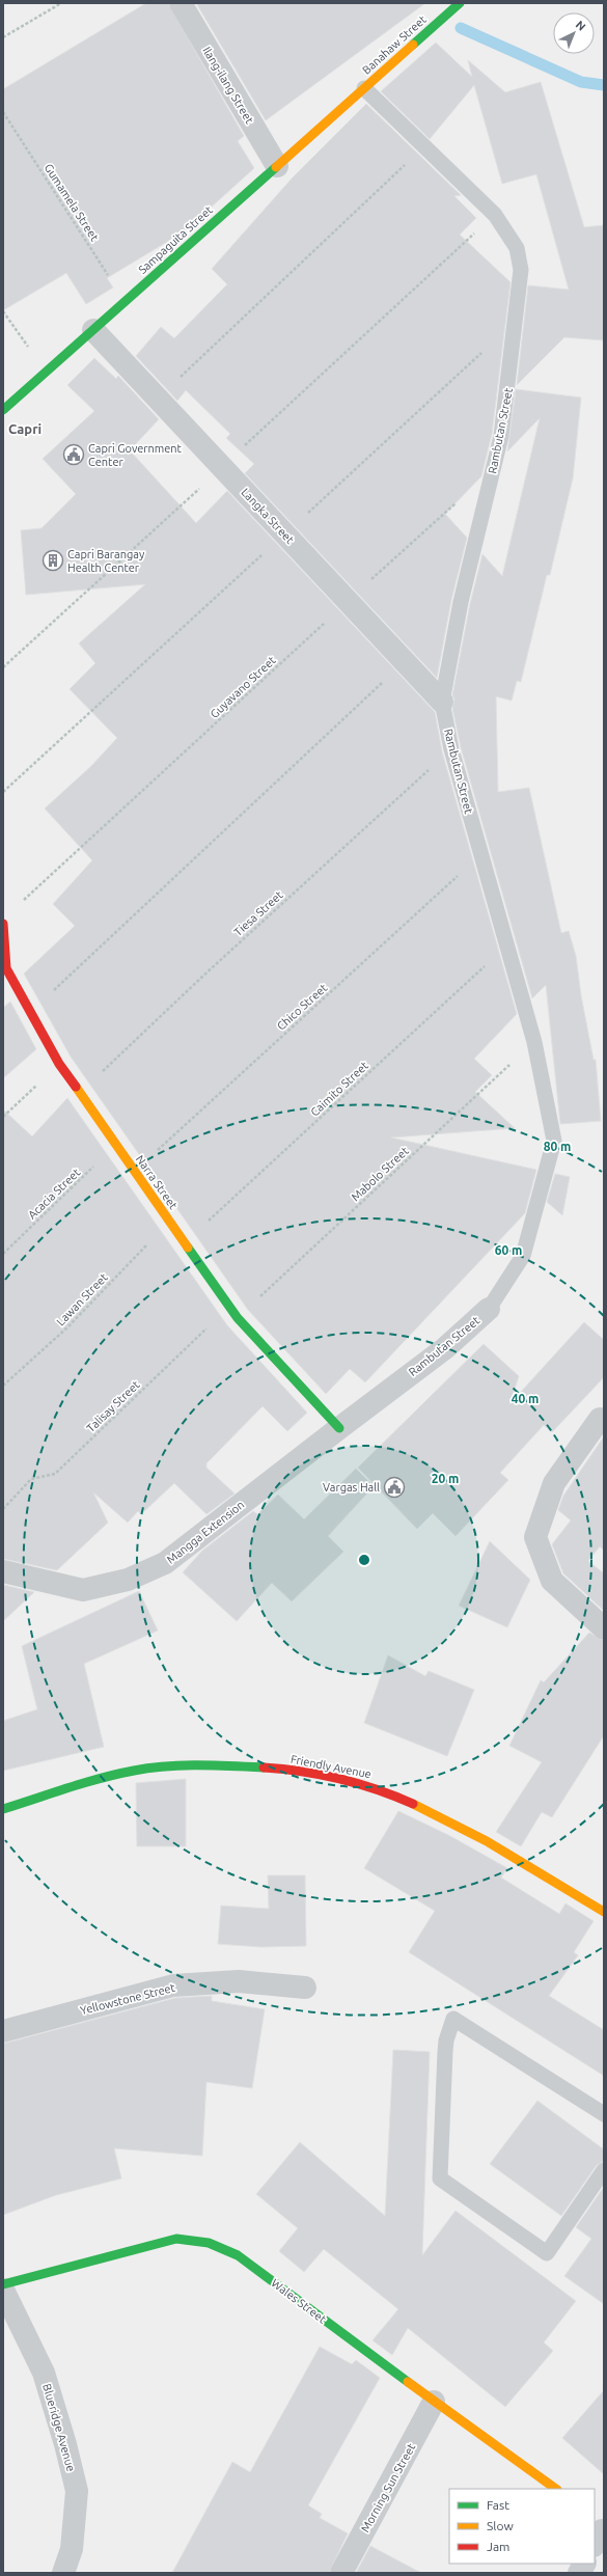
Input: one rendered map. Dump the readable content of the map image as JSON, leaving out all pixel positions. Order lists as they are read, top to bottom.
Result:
{
  "streets": {
    "street": [
      "Banahaw Street",
      "Ilang-ilang Street",
      "Sampaguita Street",
      "Rambutan Street",
      "Langka Street",
      "Narra Street",
      "Mangga Extension",
      "Friendly Avenue",
      "Yellowstone Street",
      "Wales Street",
      "Blueridge Avenue",
      "Morning Sun Street"
    ],
    "path": [
      "Gumamela Street",
      "Guyavano Street",
      "Tiesa Street",
      "Chico Street",
      "Caimito Street",
      "Mabolo Street",
      "Acacia Street",
      "Lawan Street",
      "Talisay Street"
    ]
  },
  "crossings": [
    ["Banahaw Street", "Sampaguita Street"],
    ["Banahaw Street", "Rambutan Street"],
    ["Ilang-ilang Street", "Sampaguita Street"],
    ["Gumamela Street", "Sampaguita Street"],
    ["Sampaguita Street", "Rambutan Street"],
    ["Sampaguita Street", "Langka Street"],
    ["Rambutan Street", "Langka Street"],
    ["Rambutan Street", "Tiesa Street"],
    ["Rambutan Street", "Chico Street"],
    ["Rambutan Street", "Caimito Street"],
    ["Rambutan Street", "Mabolo Street"],
    ["Rambutan Street", "Narra Street"],
    ["Rambutan Street", "Mangga Extension"],
    ["Langka Street", "Guyavano Street"],
    ["Tiesa Street", "Narra Street"],
    ["Chico Street", "Narra Street"],
    ["Caimito Street", "Narra Street"],
    ["Mabolo Street", "Narra Street"],
    ["Narra Street", "Acacia Street"],
    ["Narra Street", "Lawan Street"],
    ["Narra Street", "Talisay Street"],
    ["Narra Street", "Mangga Extension"],
    ["Wales Street", "Morning Sun Street"]
  ],
  "districts": ["Capri"],
  "places": {
    "public building": ["Capri Government Center", "Vargas Hall"],
    "building": ["Capri Barangay Health Center"]
  },
  "legend": ["Fast", "Slow", "Jam"],
  "north": "top right",
  "rings": [
    "80 m",
    "60 m",
    "40 m",
    "20 m"
  ]
}
